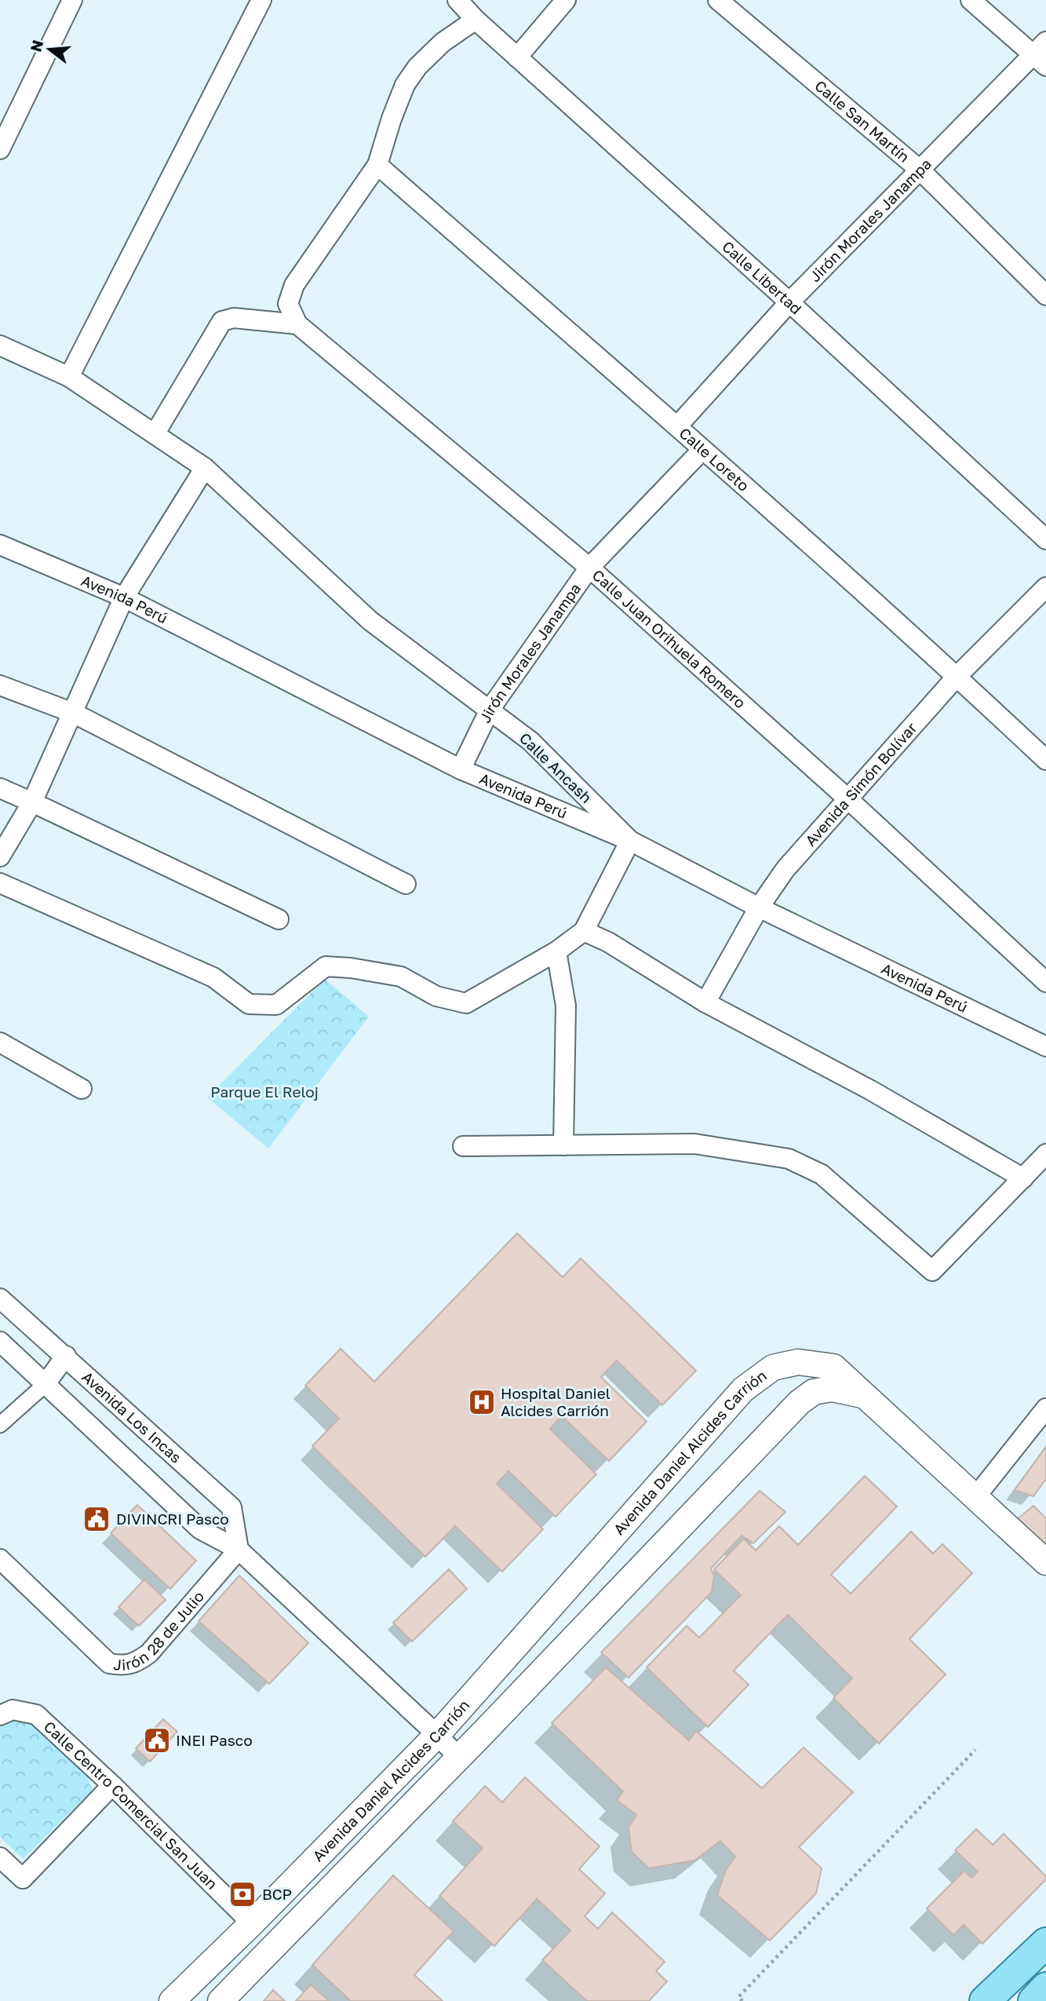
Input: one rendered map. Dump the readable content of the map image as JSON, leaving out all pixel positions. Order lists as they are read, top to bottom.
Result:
{
  "streets": {
    "street": [
      "Calle San Martín",
      "Jirón Morales Janampa",
      "Calle Libertad",
      "Calle Loreto",
      "Avenida Perú",
      "Calle Juan Orihuela Romero",
      "Calle Ancash",
      "Avenida Simón Bolívar",
      "Avenida Los Incas",
      "Avenida Daniel Alcides Carrión",
      "Jirón 28 de Julio",
      "Calle Centro Comercial San Juan"
    ]
  },
  "crossings": [
    ["Calle San Martín", "Jirón Morales Janampa"],
    ["Jirón Morales Janampa", "Calle Libertad"],
    ["Jirón Morales Janampa", "Calle Loreto"],
    ["Jirón Morales Janampa", "Avenida Perú"],
    ["Jirón Morales Janampa", "Calle Juan Orihuela Romero"],
    ["Jirón Morales Janampa", "Calle Ancash"],
    ["Calle Loreto", "Calle Juan Orihuela Romero"],
    ["Calle Loreto", "Avenida Simón Bolívar"],
    ["Avenida Perú", "Calle Ancash"],
    ["Avenida Perú", "Avenida Simón Bolívar"],
    ["Calle Juan Orihuela Romero", "Avenida Simón Bolívar"],
    ["Avenida Los Incas", "Jirón 28 de Julio"],
    ["Avenida Daniel Alcides Carrión", "Calle Centro Comercial San Juan"]
  ],
  "parks": ["Parque El Reloj"],
  "places": {
    "hospital": ["Hospital Daniel Alcides Carrión"],
    "public building": ["DIVINCRI Pasco", "INEI Pasco"],
    "bank": ["BCP"]
  },
  "north": "left"
}
